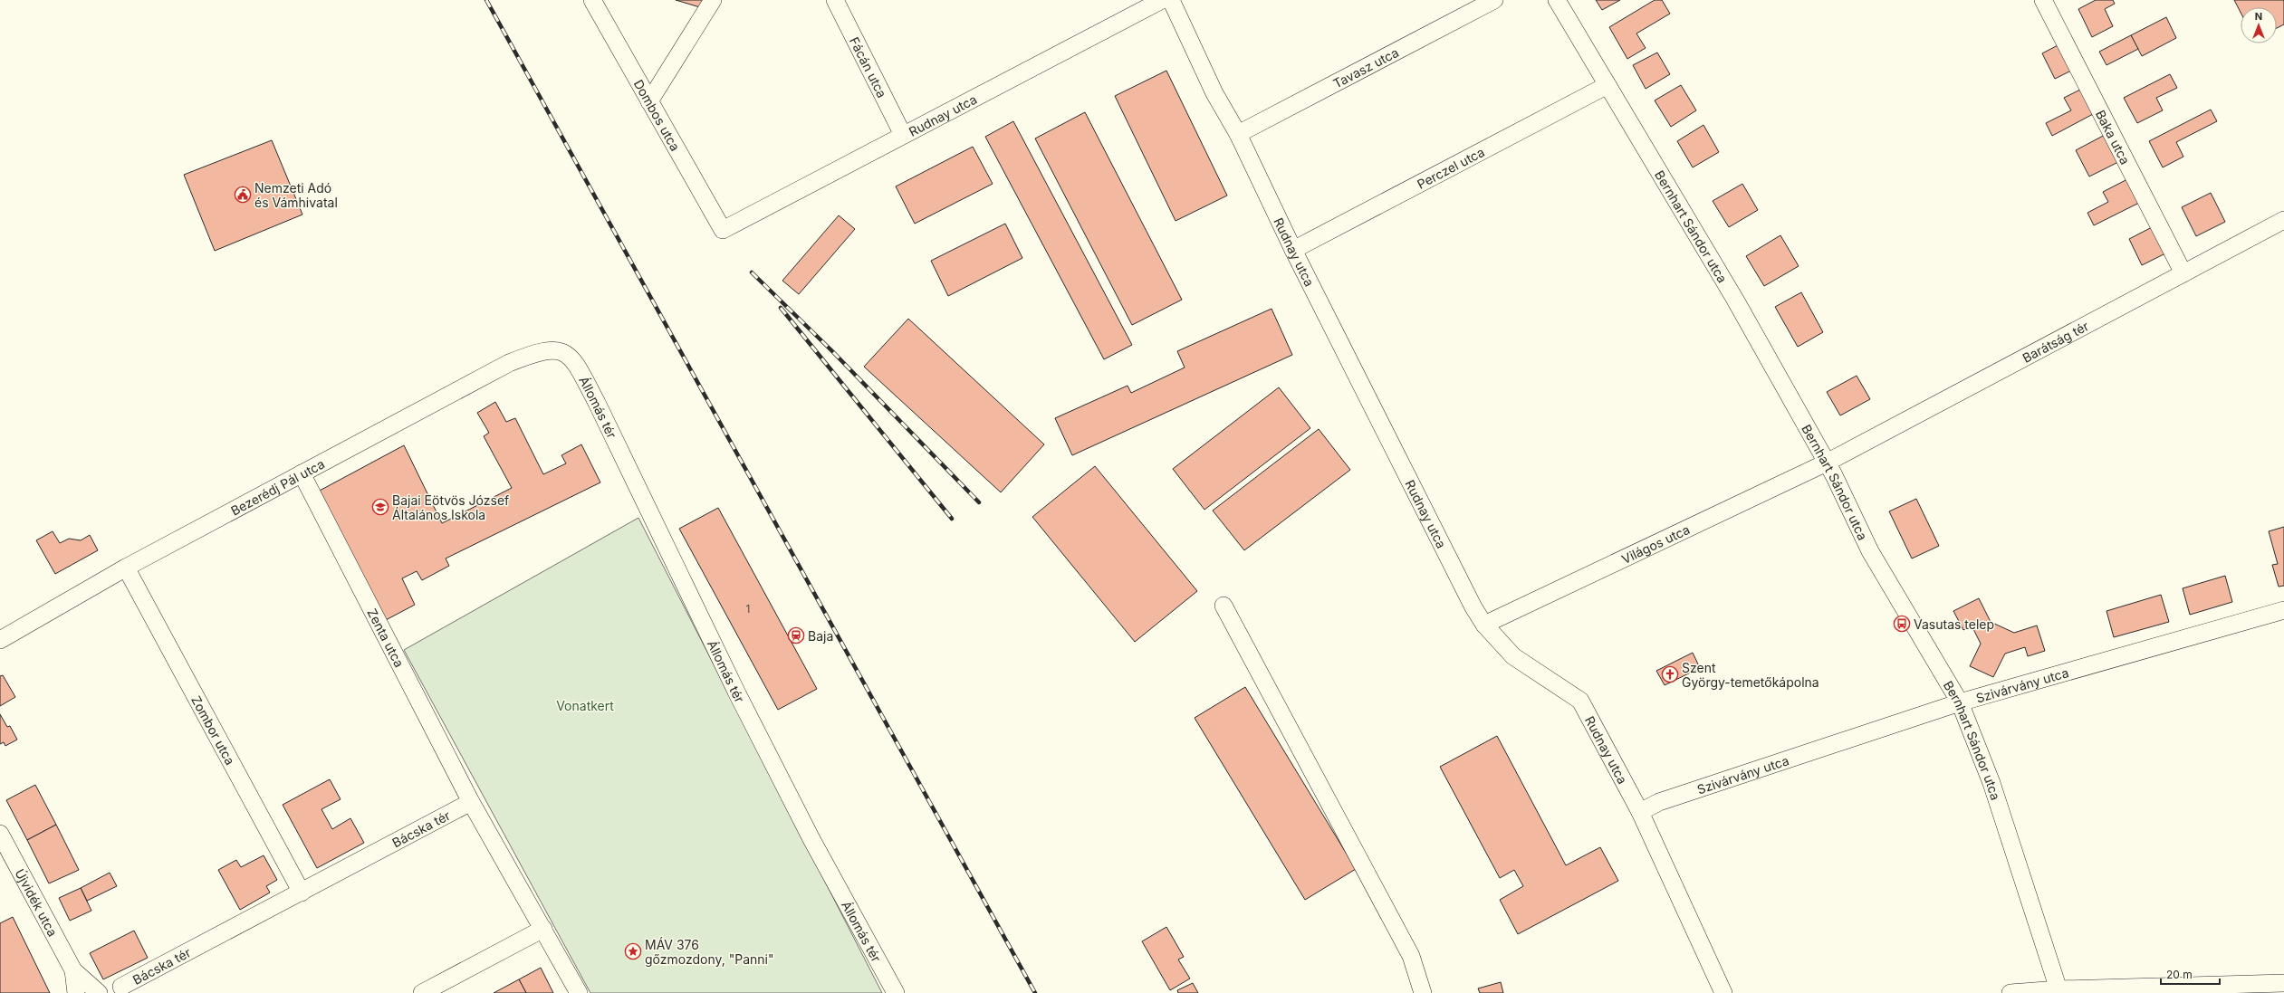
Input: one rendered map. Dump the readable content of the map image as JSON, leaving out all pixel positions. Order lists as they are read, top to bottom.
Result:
{
  "streets": {
    "street": [
      "Fácán utca",
      "Tavasz utca",
      "Rudnay utca",
      "Dombos utca",
      "Baka utca",
      "Perczel utca",
      "Bernhart Sándor utca",
      "Barátság tér",
      "Állomás tér",
      "Bezerédj Pál utca",
      "Világos utca",
      "Zenta utca",
      "Szivárvány utca",
      "Zombor utca",
      "Bácska tér",
      "Újvidék utca"
    ]
  },
  "crossings": [
    ["Fácán utca", "Rudnay utca"],
    ["Tavasz utca", "Rudnay utca"],
    ["Rudnay utca", "Dombos utca"],
    ["Rudnay utca", "Perczel utca"],
    ["Rudnay utca", "Világos utca"],
    ["Rudnay utca", "Szivárvány utca"],
    ["Baka utca", "Barátság tér"],
    ["Perczel utca", "Bernhart Sándor utca"],
    ["Bernhart Sándor utca", "Barátság tér"],
    ["Bernhart Sándor utca", "Világos utca"],
    ["Bernhart Sándor utca", "Szivárvány utca"],
    ["Barátság tér", "Világos utca"],
    ["Állomás tér", "Bezerédj Pál utca"],
    ["Bezerédj Pál utca", "Zenta utca"],
    ["Bezerédj Pál utca", "Zombor utca"],
    ["Zenta utca", "Bácska tér"],
    ["Zombor utca", "Bácska tér"]
  ],
  "parks": ["Vonatkert"],
  "places": {
    "public building": ["Nemzeti Adó és Vámhivatal"],
    "school or university": ["Bajai Eötvös József Általános Iskola"],
    "bus stop": ["Vasutas telep"],
    "station": ["Baja"],
    "church": ["Szent György-temetőkápolna"],
    "place": ["MÁV 376 gőzmozdony, \"Panni\""]
  },
  "house_numbers": ["1"],
  "scale_bar": "20 m",
  "north": "top"
}
